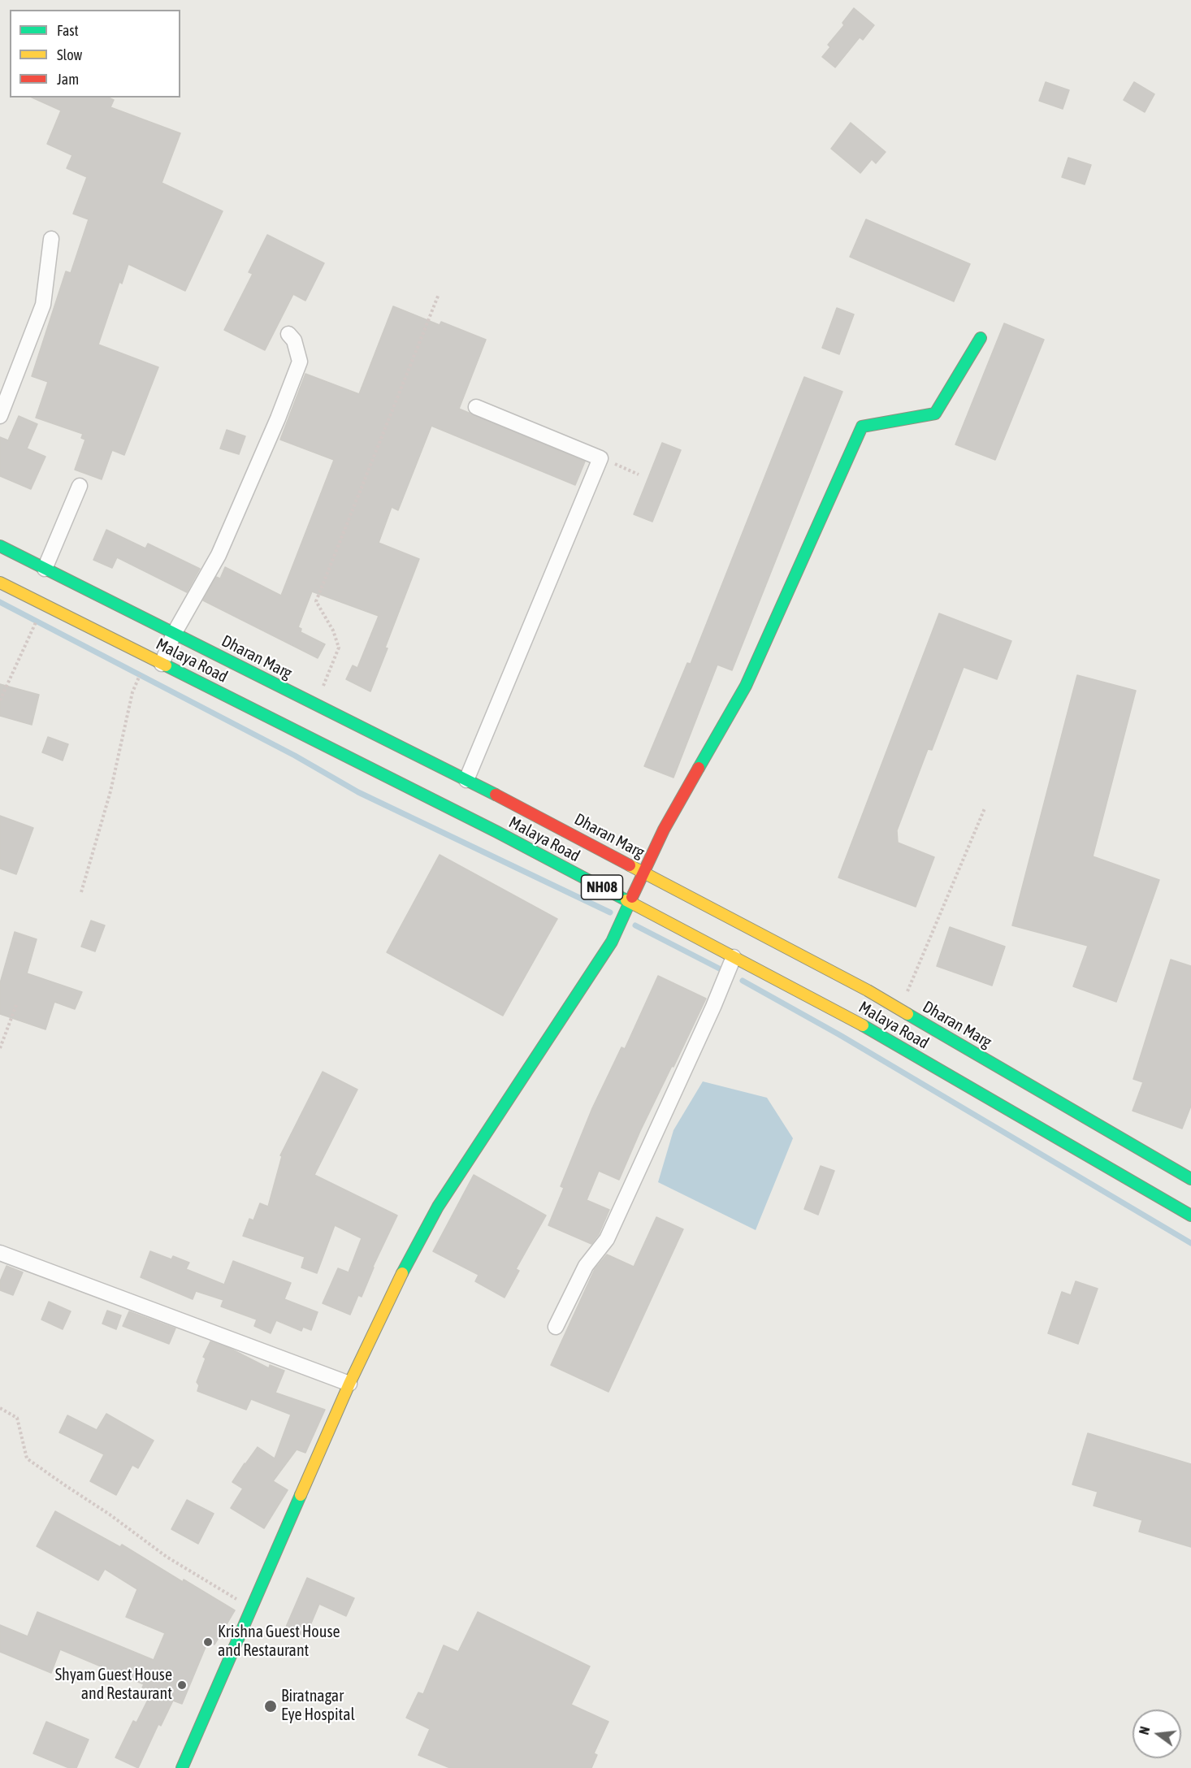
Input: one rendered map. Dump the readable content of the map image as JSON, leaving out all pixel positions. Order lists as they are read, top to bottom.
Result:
{
  "streets": {
    "main road": ["Dharan Marg", "Malaya Road", "NH08"]
  },
  "places": ["Krishna Guest House and Restaurant", "Shyam Guest House and Restaurant", "Biratnagar Eye Hospital"],
  "legend": ["Fast", "Slow", "Jam"],
  "north": "left"
}
